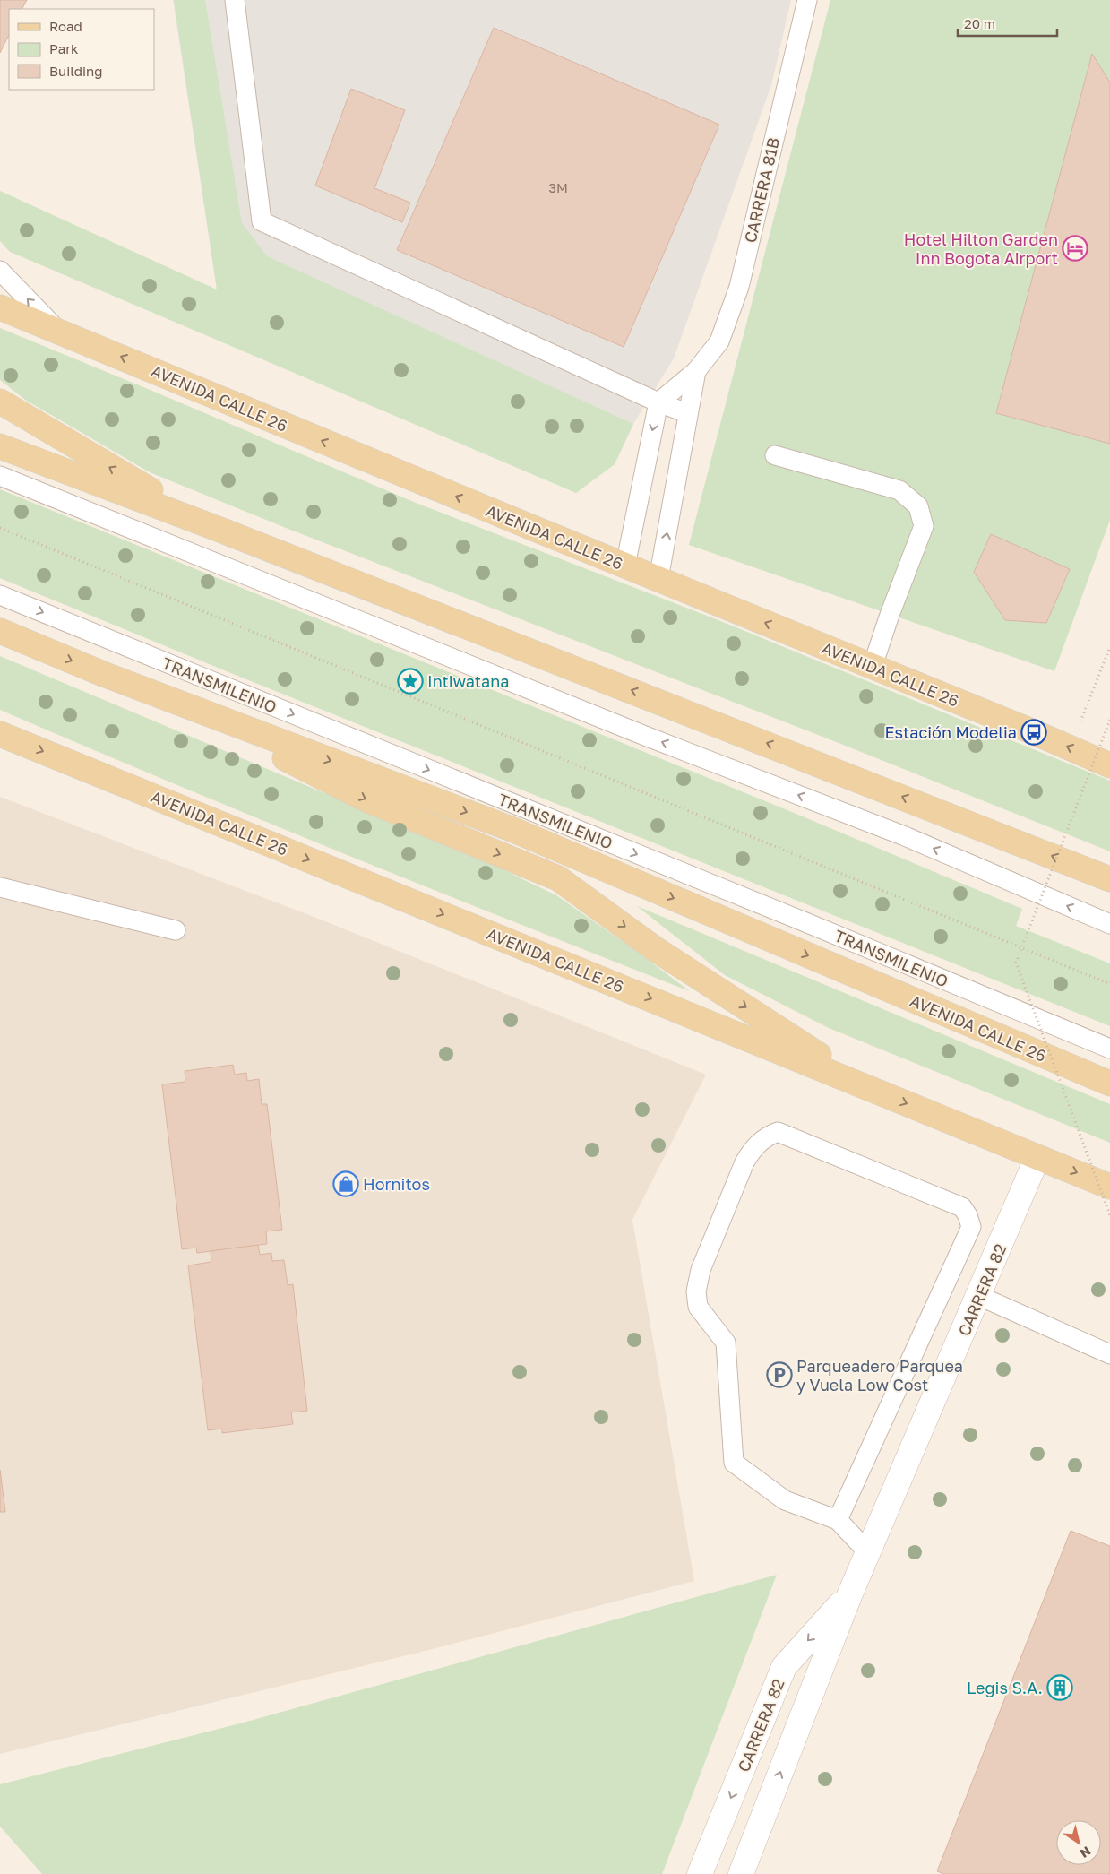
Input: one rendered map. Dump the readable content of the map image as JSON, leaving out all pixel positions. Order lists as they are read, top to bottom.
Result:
{
  "streets": {
    "main road": ["AVENIDA CALLE 26"],
    "street": ["CARRERA 82"],
    "lane": ["CARRERA 81B", "TRANSMILENIO"]
  },
  "crossings": [
    ["CARRERA 81B", "AVENIDA CALLE 26"],
    ["AVENIDA CALLE 26", "CARRERA 82"]
  ],
  "places": {
    "hotel": ["Hotel Hilton Garden Inn Bogota Airport"],
    "place": ["Intiwatana"],
    "bus stop": ["Estación Modelia"],
    "shop": ["Hornitos"],
    "parking": ["Parqueadero Parquea y Vuela Low Cost"],
    "building": ["Legis S.A."]
  },
  "house_numbers": ["3M"],
  "legend": ["Road", "Park", "Building"],
  "scale_bar": "20 m",
  "north": "bottom right"
}
